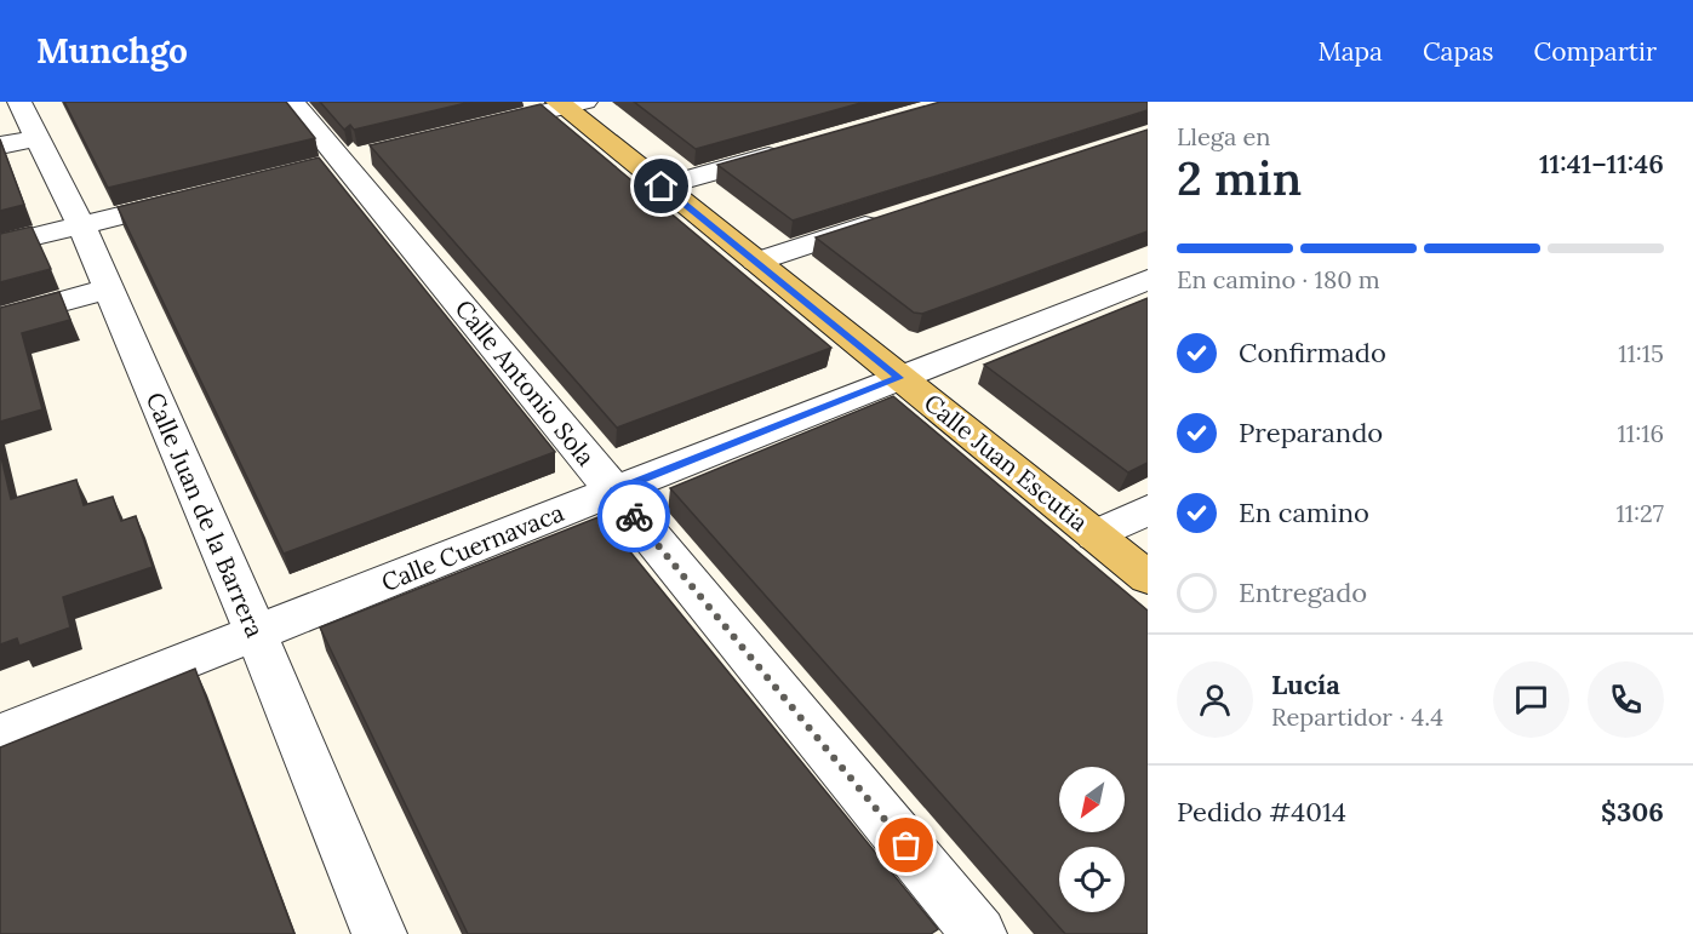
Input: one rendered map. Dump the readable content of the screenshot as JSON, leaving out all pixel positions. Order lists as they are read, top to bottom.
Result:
{
  "streets": {
    "main road": ["Calle Juan Escutia"],
    "street": ["Calle Antonio Sola", "Calle Juan de la Barrera", "Calle Cuernavaca"]
  },
  "crossings": [
    ["Calle Antonio Sola", "Calle Cuernavaca"],
    ["Calle Juan Escutia", "Calle Cuernavaca"],
    ["Calle Juan de la Barrera", "Calle Cuernavaca"]
  ],
  "north": "bottom left",
  "page": {
    "header": "Munchgo",
    "nav": ["Mapa", "Capas", "Compartir"],
    "heading": ["2 min", "Llega en", "11:41–11:46"],
    "panel": [
      "Lucía",
      "Repartidor · 4.4",
      "Pedido #4014",
      "$306"
    ],
    "bar": "En camino · 180 m",
    "list": [
      ["Confirmado", "11:15"],
      ["Preparando", "11:16"],
      ["En camino", "11:27"],
      "Entregado"
    ]
  }
}
